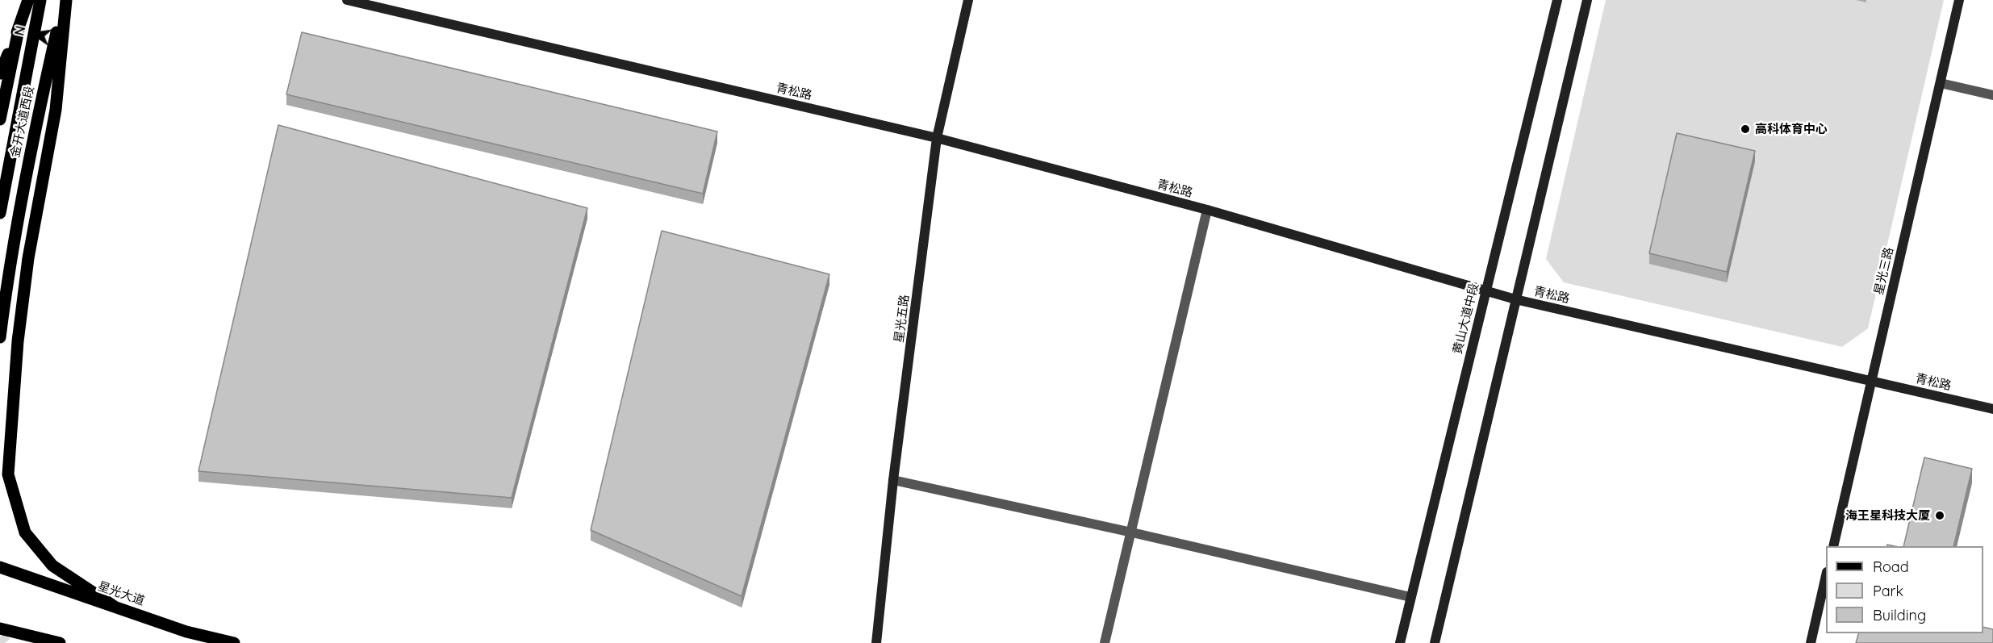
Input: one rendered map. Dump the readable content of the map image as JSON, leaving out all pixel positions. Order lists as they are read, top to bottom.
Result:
{
  "streets": {
    "main road": ["金开大道西段", "星光大道"],
    "street": [
      "青松路",
      "星光三路",
      "星光五路",
      "黄山大道中段"
    ]
  },
  "crossings": [
    ["青松路", "星光三路"],
    ["青松路", "星光五路"],
    ["青松路", "黄山大道中段"]
  ],
  "places": ["高科体育中心", "海王星科技大厦"],
  "legend": ["Road", "Park", "Building"],
  "north": "left"
}
